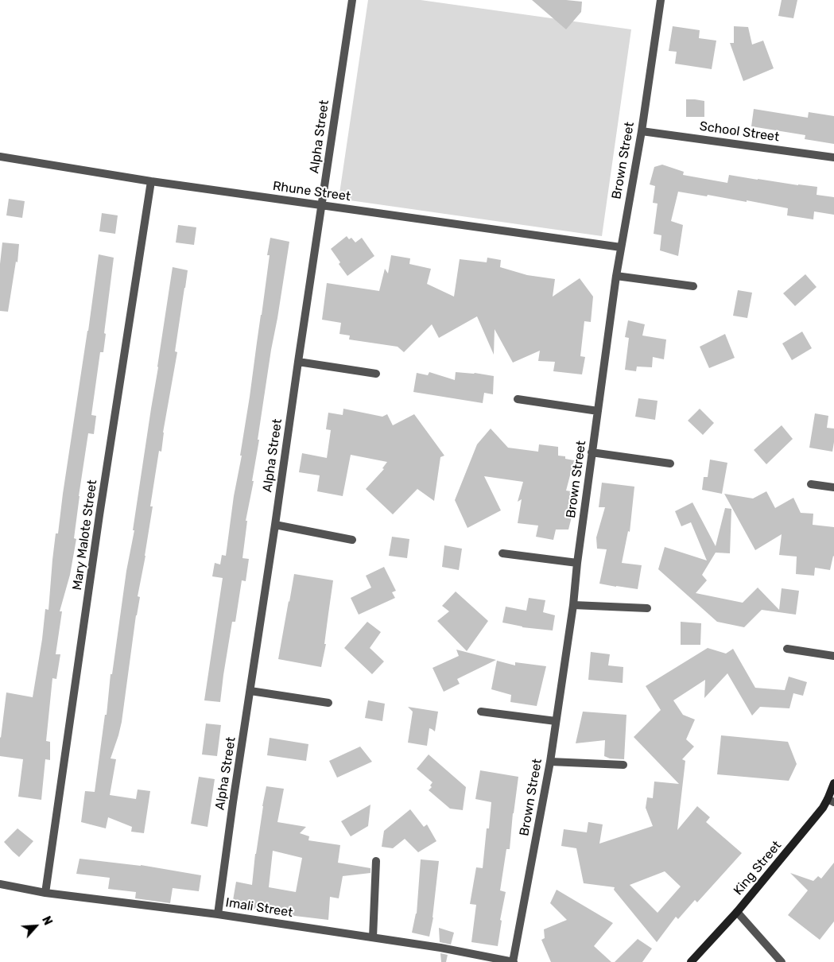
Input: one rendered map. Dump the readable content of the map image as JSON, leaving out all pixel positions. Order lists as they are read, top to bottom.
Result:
{
  "streets": {
    "street": [
      "School Street",
      "Alpha Street",
      "Brown Street",
      "Rhune Street",
      "Mary Malote Street",
      "King Street",
      "Imali Street"
    ]
  },
  "crossings": [
    ["School Street", "Brown Street"],
    ["Alpha Street", "Rhune Street"],
    ["Alpha Street", "Imali Street"],
    ["Brown Street", "Rhune Street"],
    ["Brown Street", "Imali Street"],
    ["Rhune Street", "Mary Malote Street"],
    ["Mary Malote Street", "Imali Street"]
  ],
  "north": "top right"
}
